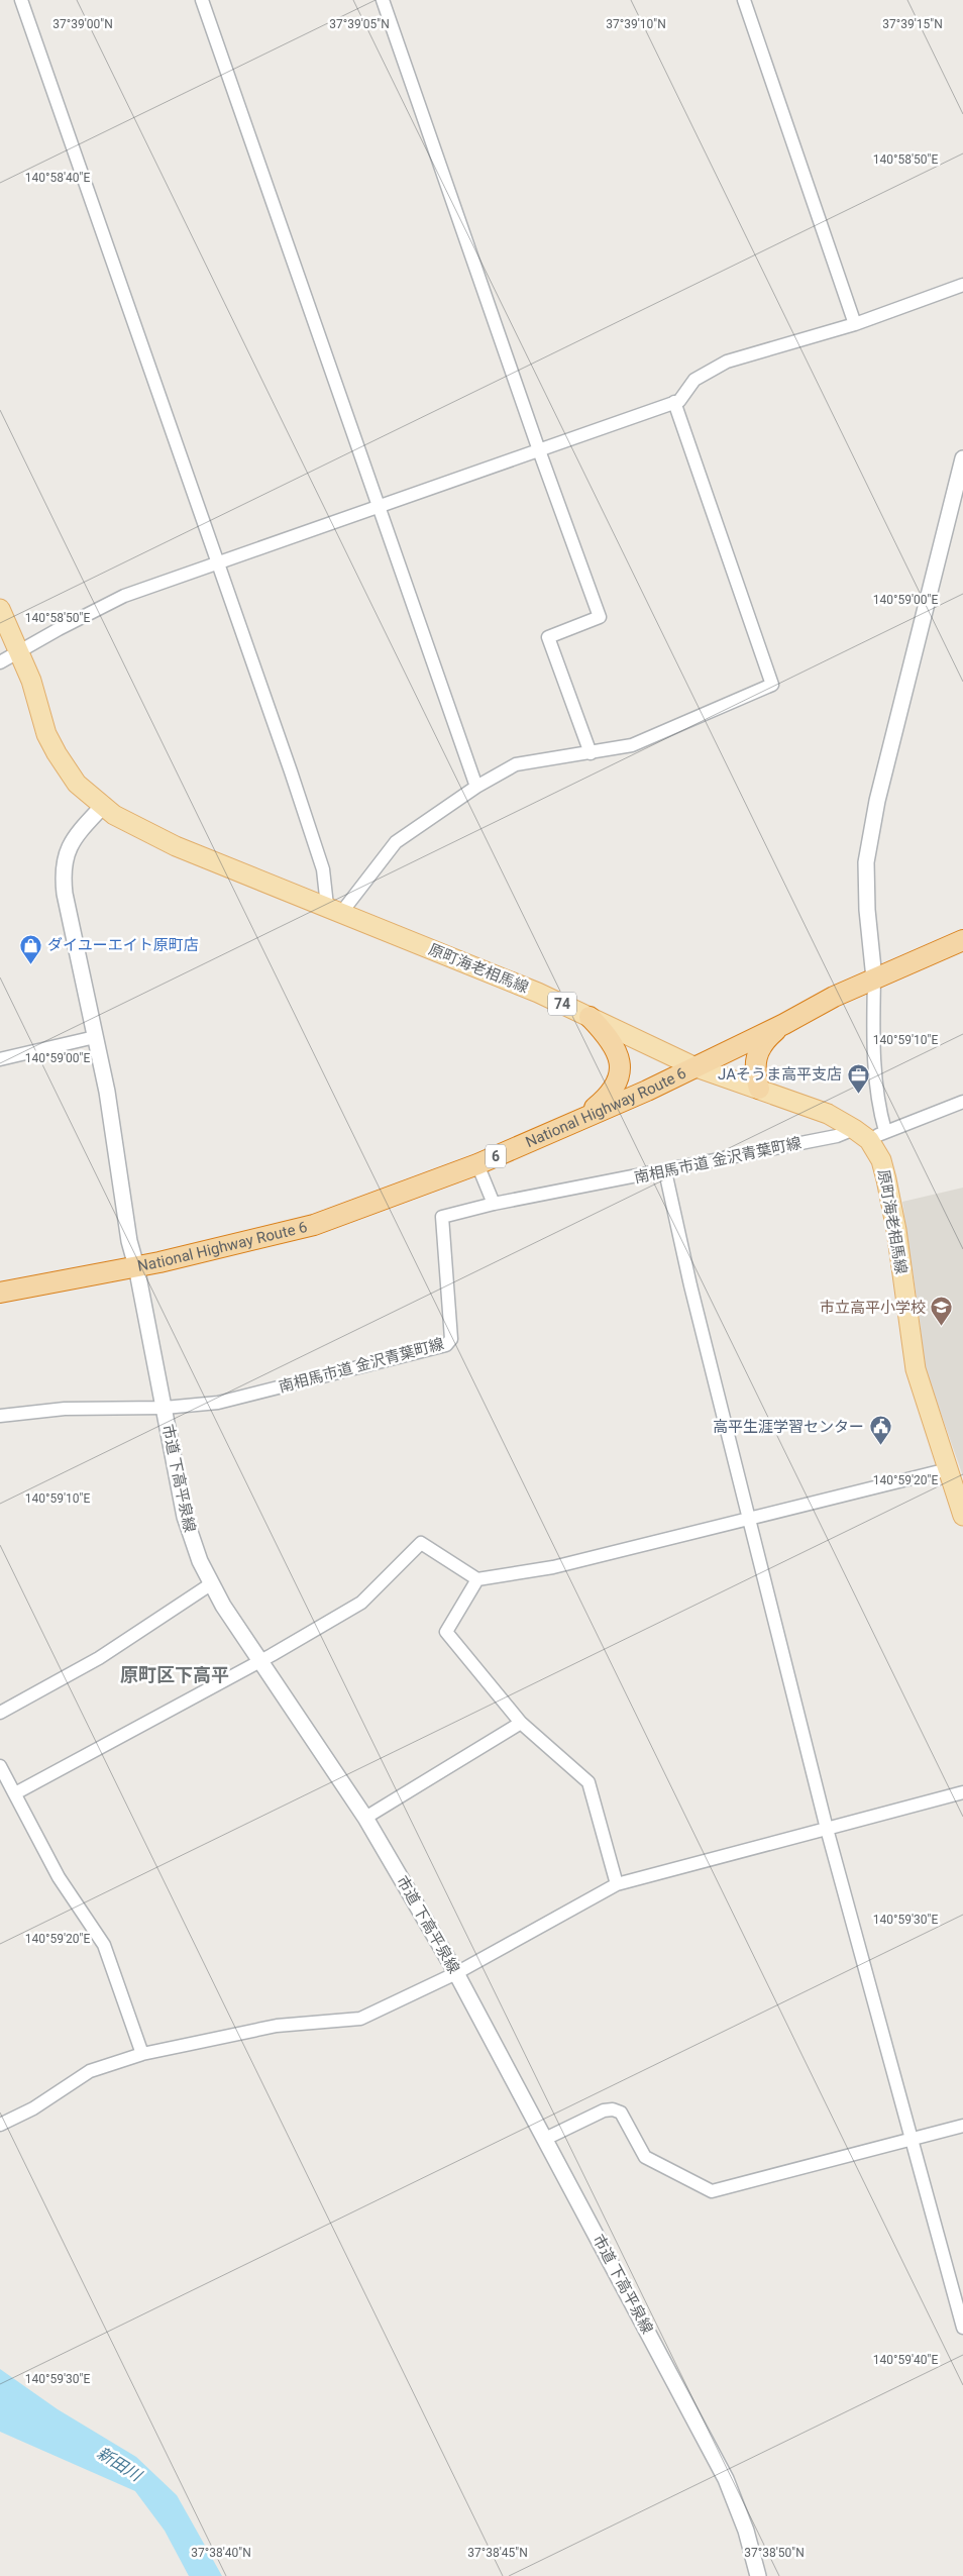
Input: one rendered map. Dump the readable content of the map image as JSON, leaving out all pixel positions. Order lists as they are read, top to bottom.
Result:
{
  "streets": {
    "highway": ["National Highway Route 6", "6"],
    "main road": ["原町海老相馬線", "74"],
    "street": ["南相馬市道 金沢青葉町線", "市道 下高平泉線"]
  },
  "crossings": [
    ["原町海老相馬線", "National Highway Route 6"],
    ["原町海老相馬線", "南相馬市道 金沢青葉町線"],
    ["原町海老相馬線", "市道 下高平泉線"],
    ["National Highway Route 6", "市道 下高平泉線"],
    ["南相馬市道 金沢青葉町線", "市道 下高平泉線"]
  ],
  "districts": ["原町区下高平"],
  "water": ["新田川"],
  "places": {
    "shop": ["ダイユーエイト原町店"],
    "office": ["JAそうま高平支店"],
    "school or university": ["市立高平小学校"],
    "public building": ["高平生涯学習センター"]
  },
  "coordinates": [
    "37°39'15\"N",
    "37°39'00\"N",
    "37°39'05\"N",
    "37°39'10\"N",
    "140°58'50\"E",
    "140°58'40\"E",
    "140°59'00\"E",
    "140°59'10\"E",
    "140°59'20\"E",
    "140°59'30\"E",
    "140°59'40\"E",
    "37°38'40\"N",
    "37°38'45\"N",
    "37°38'50\"N"
  ]
}
